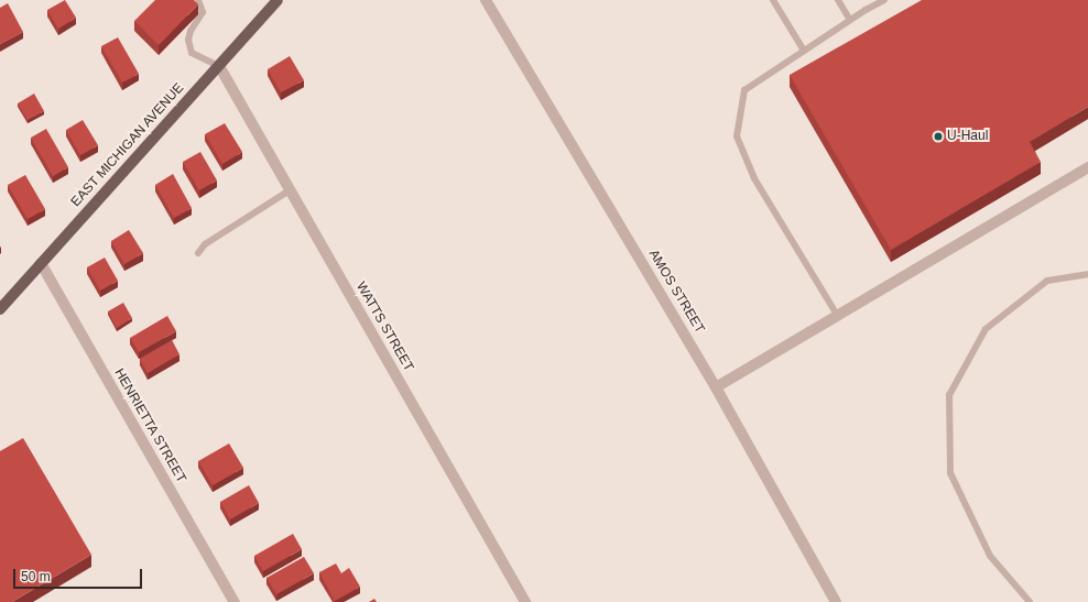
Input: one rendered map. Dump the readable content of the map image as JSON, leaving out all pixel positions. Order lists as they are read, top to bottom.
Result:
{
  "streets": {
    "main road": ["EAST MICHIGAN AVENUE"],
    "street": ["AMOS STREET", "WATTS STREET", "HENRIETTA STREET"]
  },
  "crossings": [
    ["EAST MICHIGAN AVENUE", "WATTS STREET"],
    ["EAST MICHIGAN AVENUE", "HENRIETTA STREET"]
  ],
  "places": ["U-Haul"],
  "scale_bar": "50 m"
}
